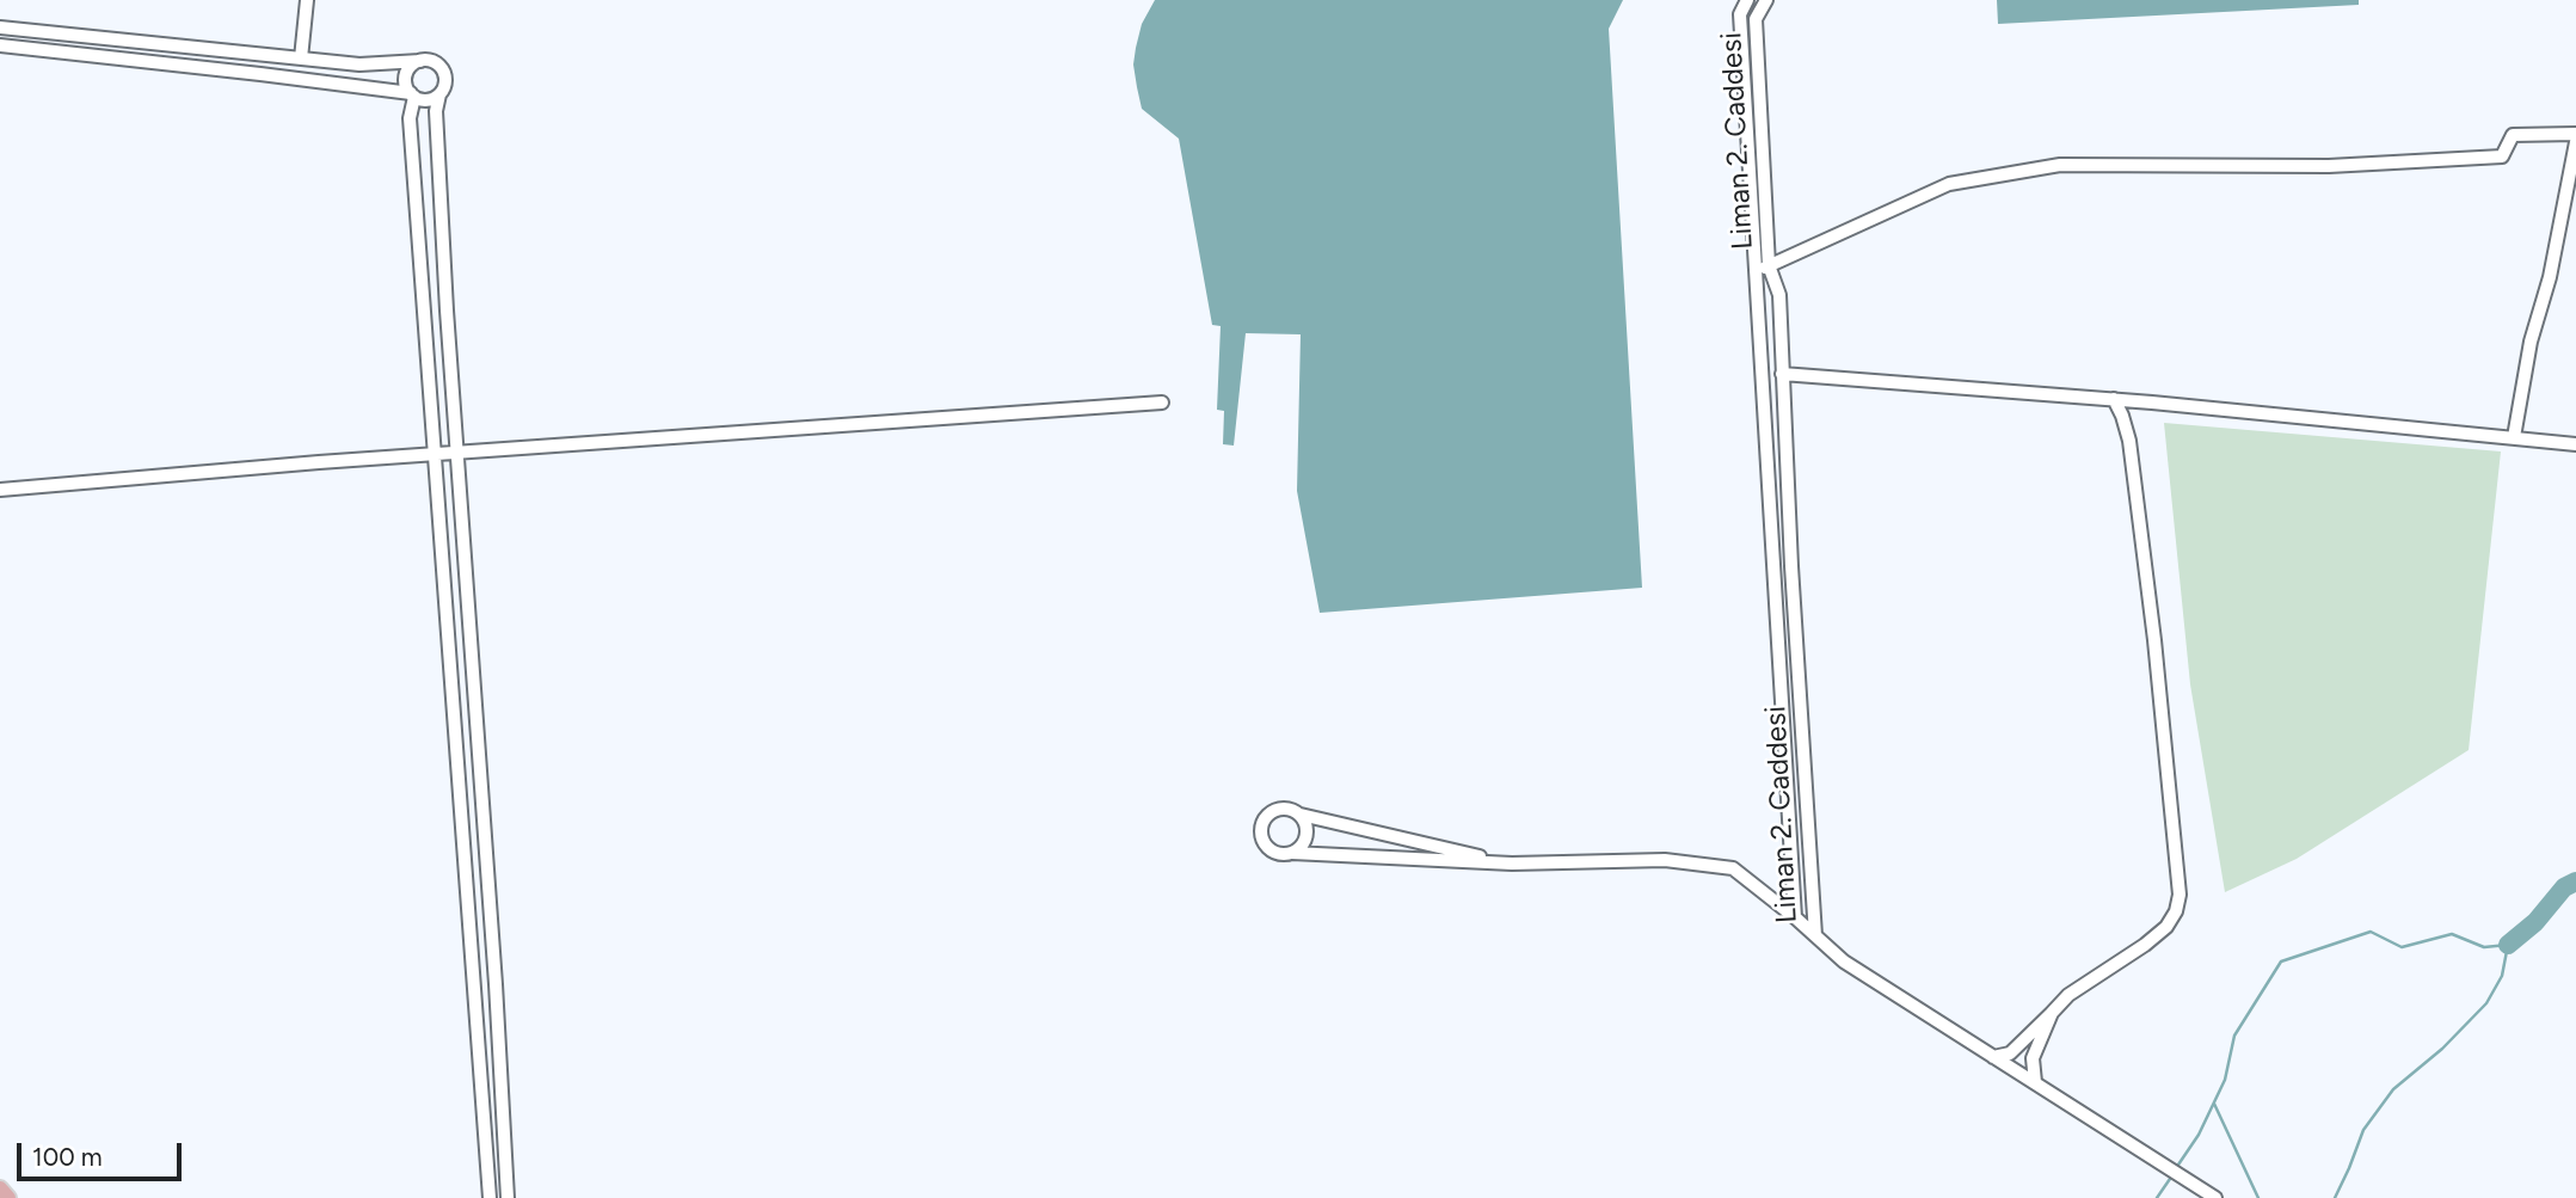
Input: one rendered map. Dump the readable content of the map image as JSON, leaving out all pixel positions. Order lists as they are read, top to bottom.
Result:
{
  "streets": {
    "street": ["Liman 2. Caddesi"]
  },
  "scale_bar": "100 m"
}
